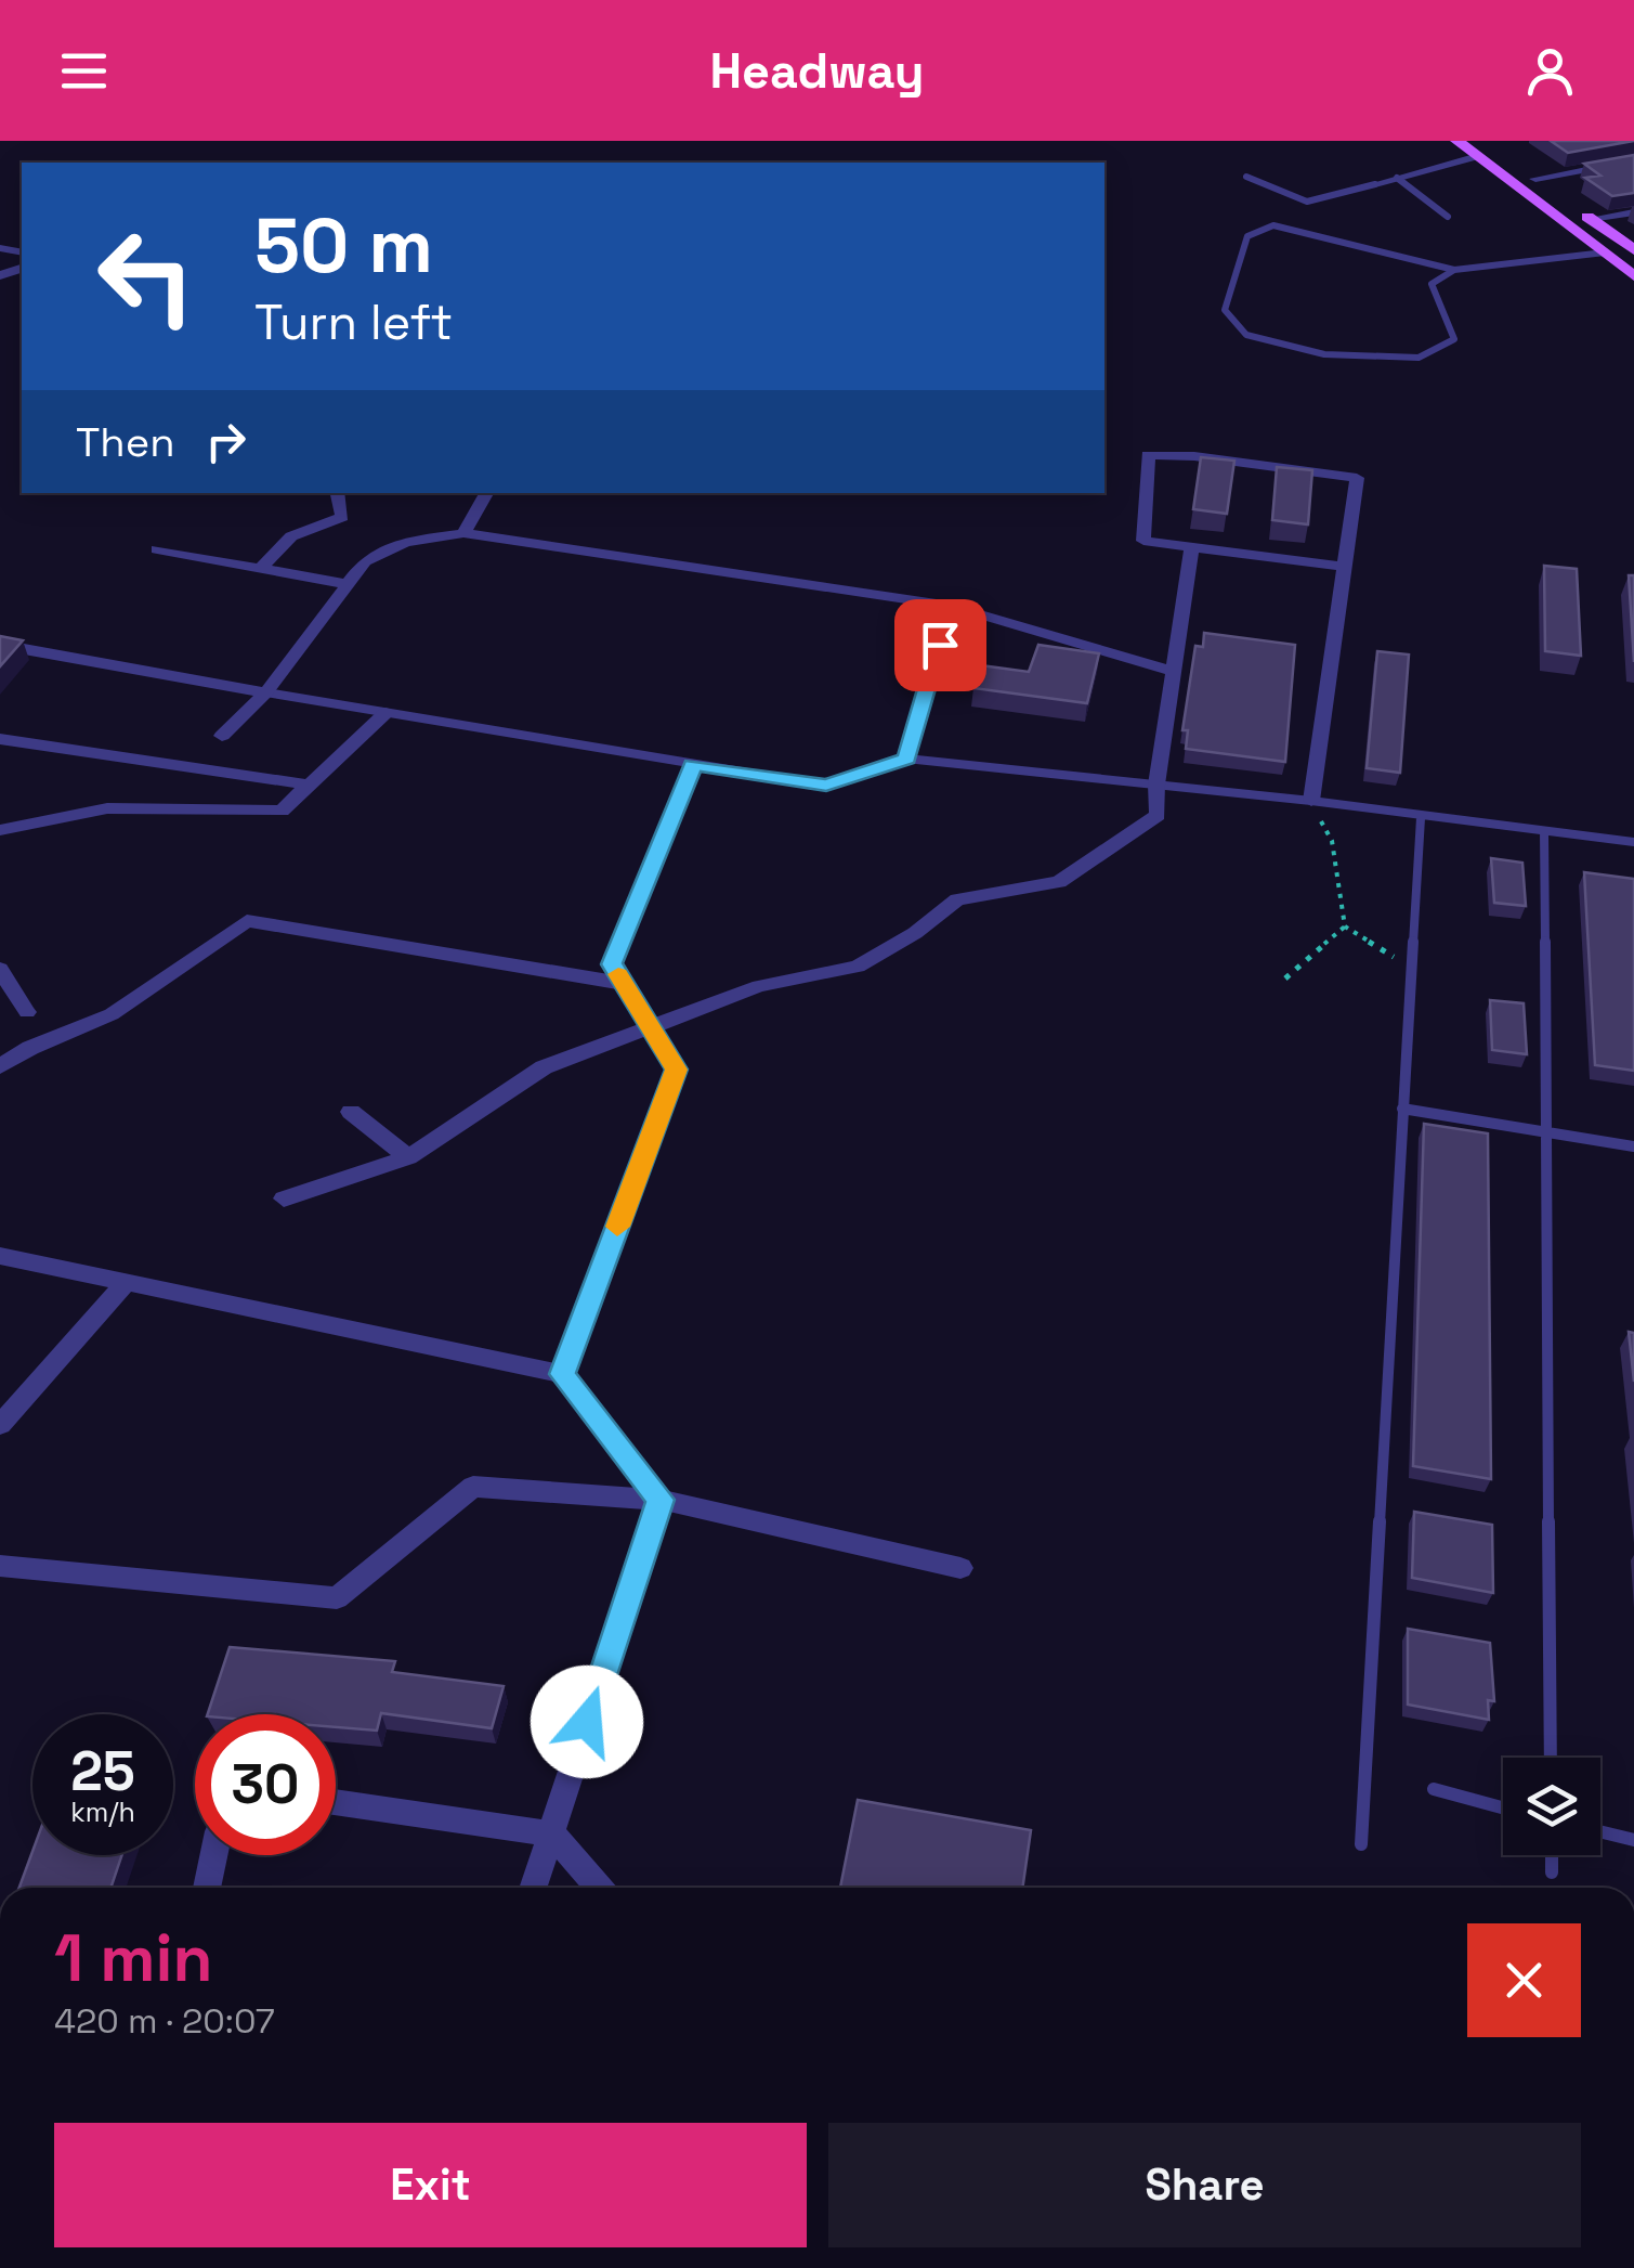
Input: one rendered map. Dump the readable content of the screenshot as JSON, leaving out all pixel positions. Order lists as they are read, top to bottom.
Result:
{
  "page": {
    "header": "Headway",
    "turn": ["50 m", "Turn left"],
    "then": "Then",
    "speed": "25 km/h",
    "limit": "30",
    "heading": ["1 min", "420 m · 20:07"],
    "buttons": ["Exit", "Share"]
  }
}
